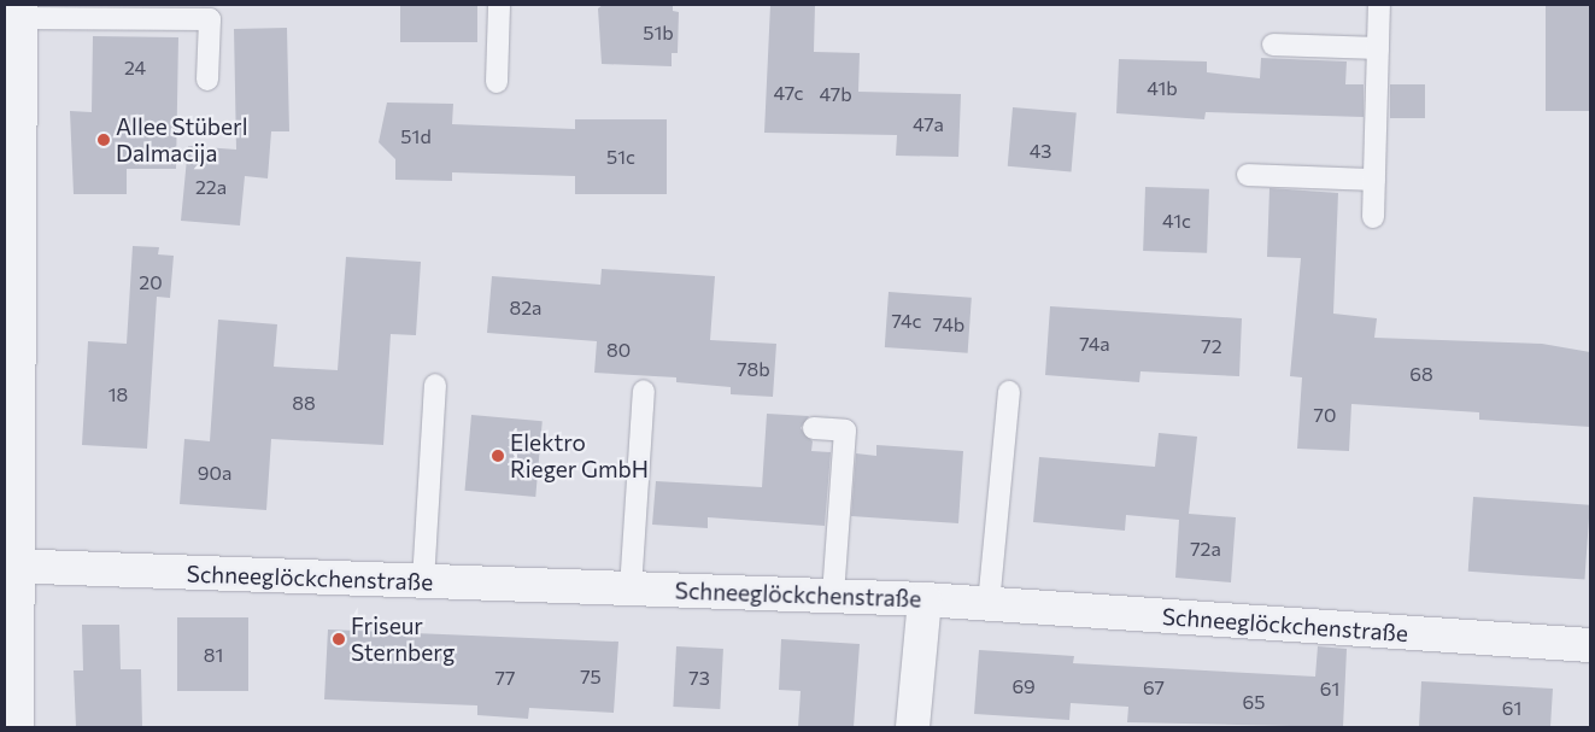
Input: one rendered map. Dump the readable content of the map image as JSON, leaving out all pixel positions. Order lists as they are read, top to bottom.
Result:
{
  "streets": {
    "street": ["Schneeglöckchenstraße"]
  },
  "places": ["Allee Stüberl Dalmacija", "Elektro Rieger GmbH", "Friseur Sternberg"],
  "house_numbers": [
    "51b",
    "24",
    "41b",
    "47c",
    "47b",
    "47a",
    "51d",
    "43",
    "51c",
    "22a",
    "41c",
    "20",
    "82a",
    "74c",
    "74b",
    "74a",
    "72",
    "80",
    "78b",
    "68",
    "18",
    "88",
    "70",
    "90a",
    "72a",
    "81",
    "75",
    "77",
    "73",
    "69",
    "67",
    "61",
    "65",
    "61"
  ]
}
